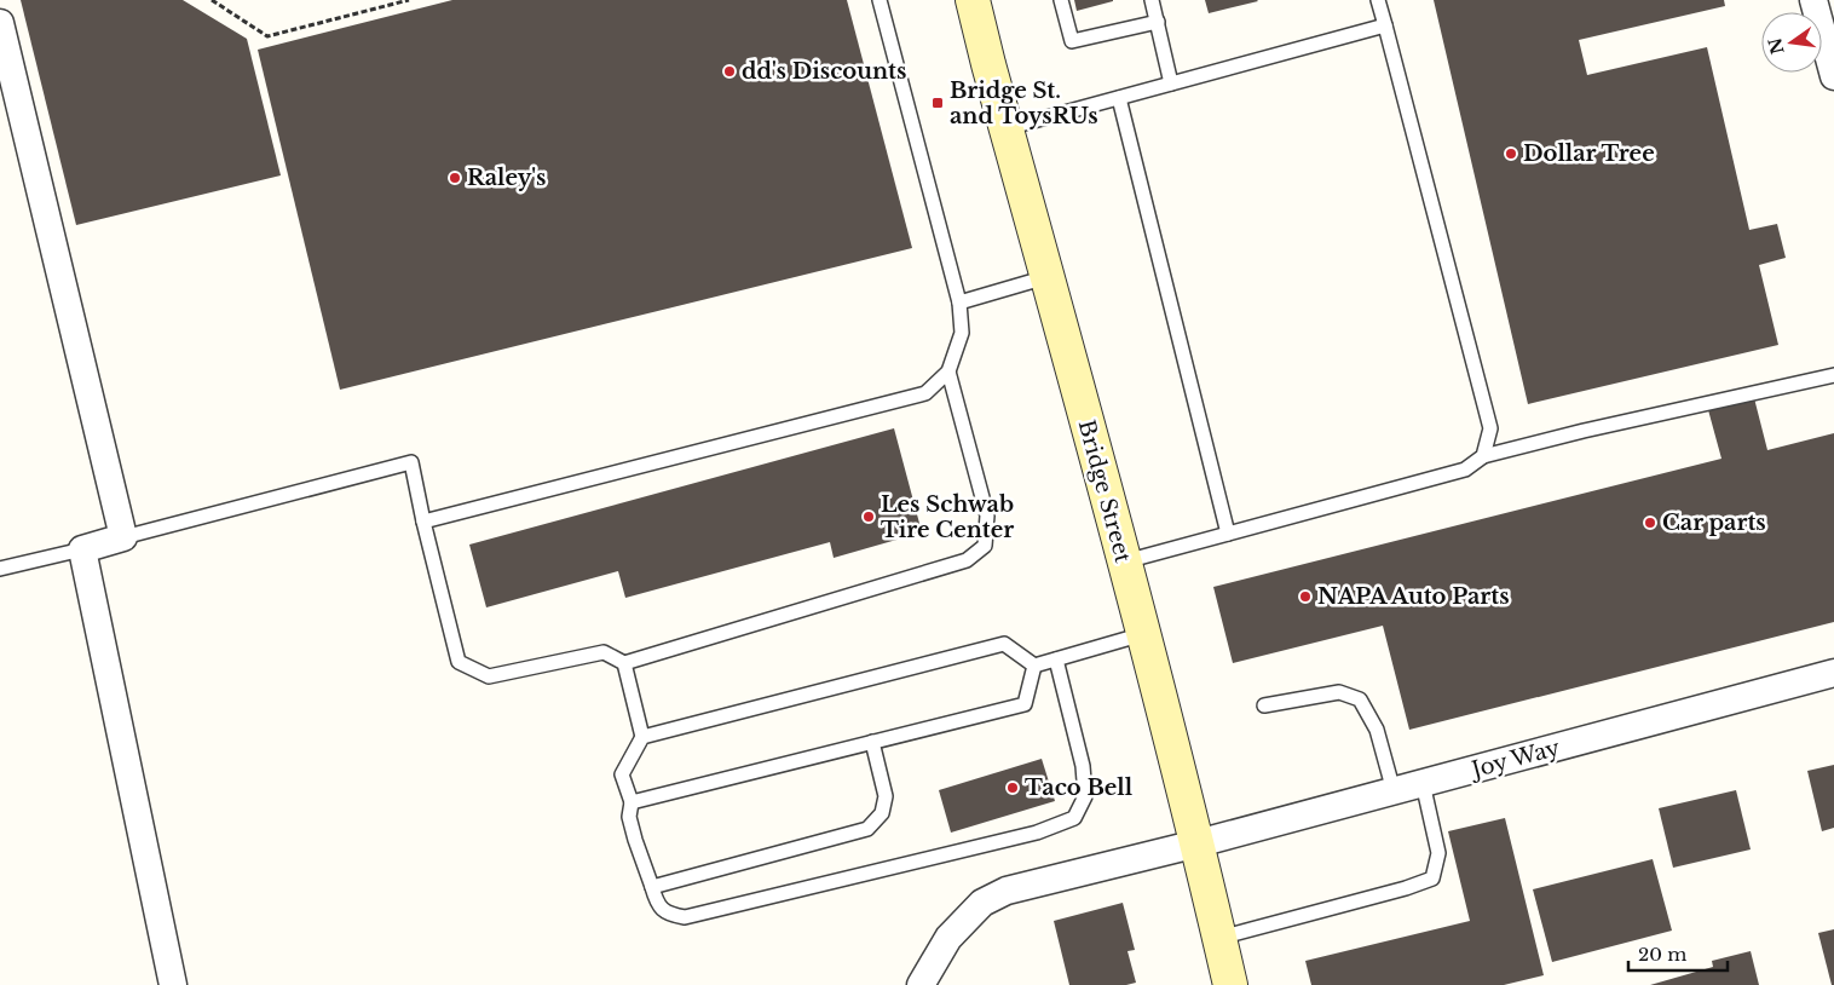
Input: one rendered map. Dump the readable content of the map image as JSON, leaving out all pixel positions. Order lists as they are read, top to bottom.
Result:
{
  "streets": {
    "main road": ["Bridge Street"],
    "street": ["Joy Way"]
  },
  "crossings": [
    ["Bridge Street", "Joy Way"]
  ],
  "places": {
    "other": [
      "dd's Discounts",
      "Dollar Tree",
      "Raley's",
      "Les Schwab Tire Center",
      "Car parts",
      "NAPA Auto Parts",
      "Taco Bell"
    ],
    "transit": ["Bridge St. and ToysRUs"]
  },
  "scale_bar": "20 m",
  "north": "left"
}
